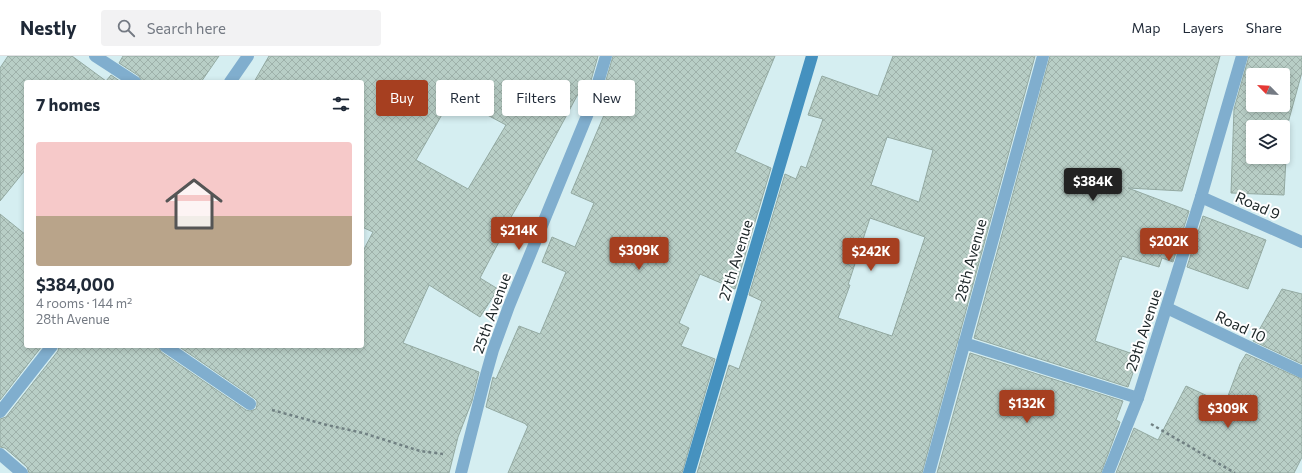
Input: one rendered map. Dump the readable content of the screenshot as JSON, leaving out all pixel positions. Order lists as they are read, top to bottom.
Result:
{
  "streets": {
    "street": [
      "Road 9",
      "27th Avenue",
      "28th Avenue",
      "25th Avenue",
      "Road 10",
      "29th Avenue"
    ]
  },
  "crossings": [
    ["Road 9", "29th Avenue"],
    ["Road 10", "29th Avenue"]
  ],
  "north": "top left",
  "page": {
    "header": "Nestly",
    "search": "Search here",
    "nav": ["Map", "Layers", "Share"],
    "chip": [
      "Buy",
      "Rent",
      "Filters",
      "New"
    ],
    "heading": "7 homes",
    "list": [
      {
        "name": "$384,000",
        "note": "4 rooms · 144 m² · 28th Avenue"
      }
    ],
    "price": [
      "$384K",
      "$214K",
      "$202K",
      "$309K",
      "$242K",
      "$132K",
      "$309K"
    ]
  }
}
